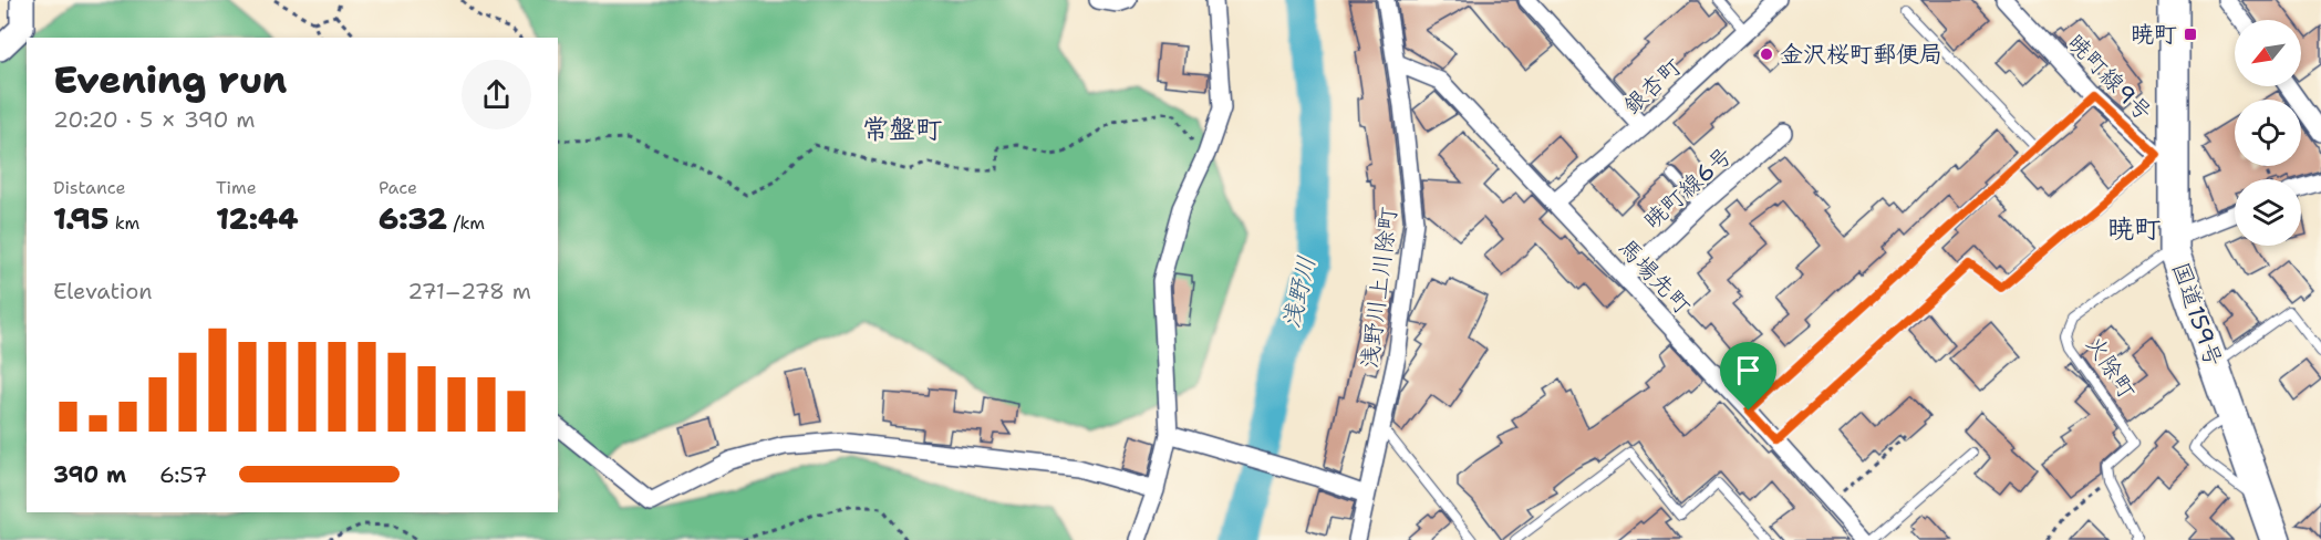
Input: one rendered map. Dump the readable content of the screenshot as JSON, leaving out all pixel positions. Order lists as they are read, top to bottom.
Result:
{
  "streets": {
    "highway": ["国道159号"],
    "street": [
      "暁町線9号",
      "銀杏町",
      "暁町線6号",
      "馬場先町",
      "浅野川上川除町",
      "火除町"
    ]
  },
  "crossings": [
    ["暁町線9号", "国道159号"],
    ["銀杏町", "馬場先町"],
    ["暁町線6号", "馬場先町"],
    ["馬場先町", "浅野川上川除町"],
    ["国道159号", "火除町"]
  ],
  "districts": ["常盤町", "暁町"],
  "water": ["浅野川"],
  "places": {
    "transit": ["暁町"],
    "other": ["金沢桜町郵便局"]
  },
  "north": "bottom left",
  "page": {
    "heading": ["Evening run", "20:20 · 5 × 390 m"],
    "stats": [
      ["Distance", "1.95 km"],
      ["Time", "12:44"],
      ["Pace", "6:32 /km"]
    ],
    "chart": ["Elevation", "271–278 m"],
    "list": [
      {
        "name": "390 m",
        "note": "6:57"
      }
    ]
  }
}
